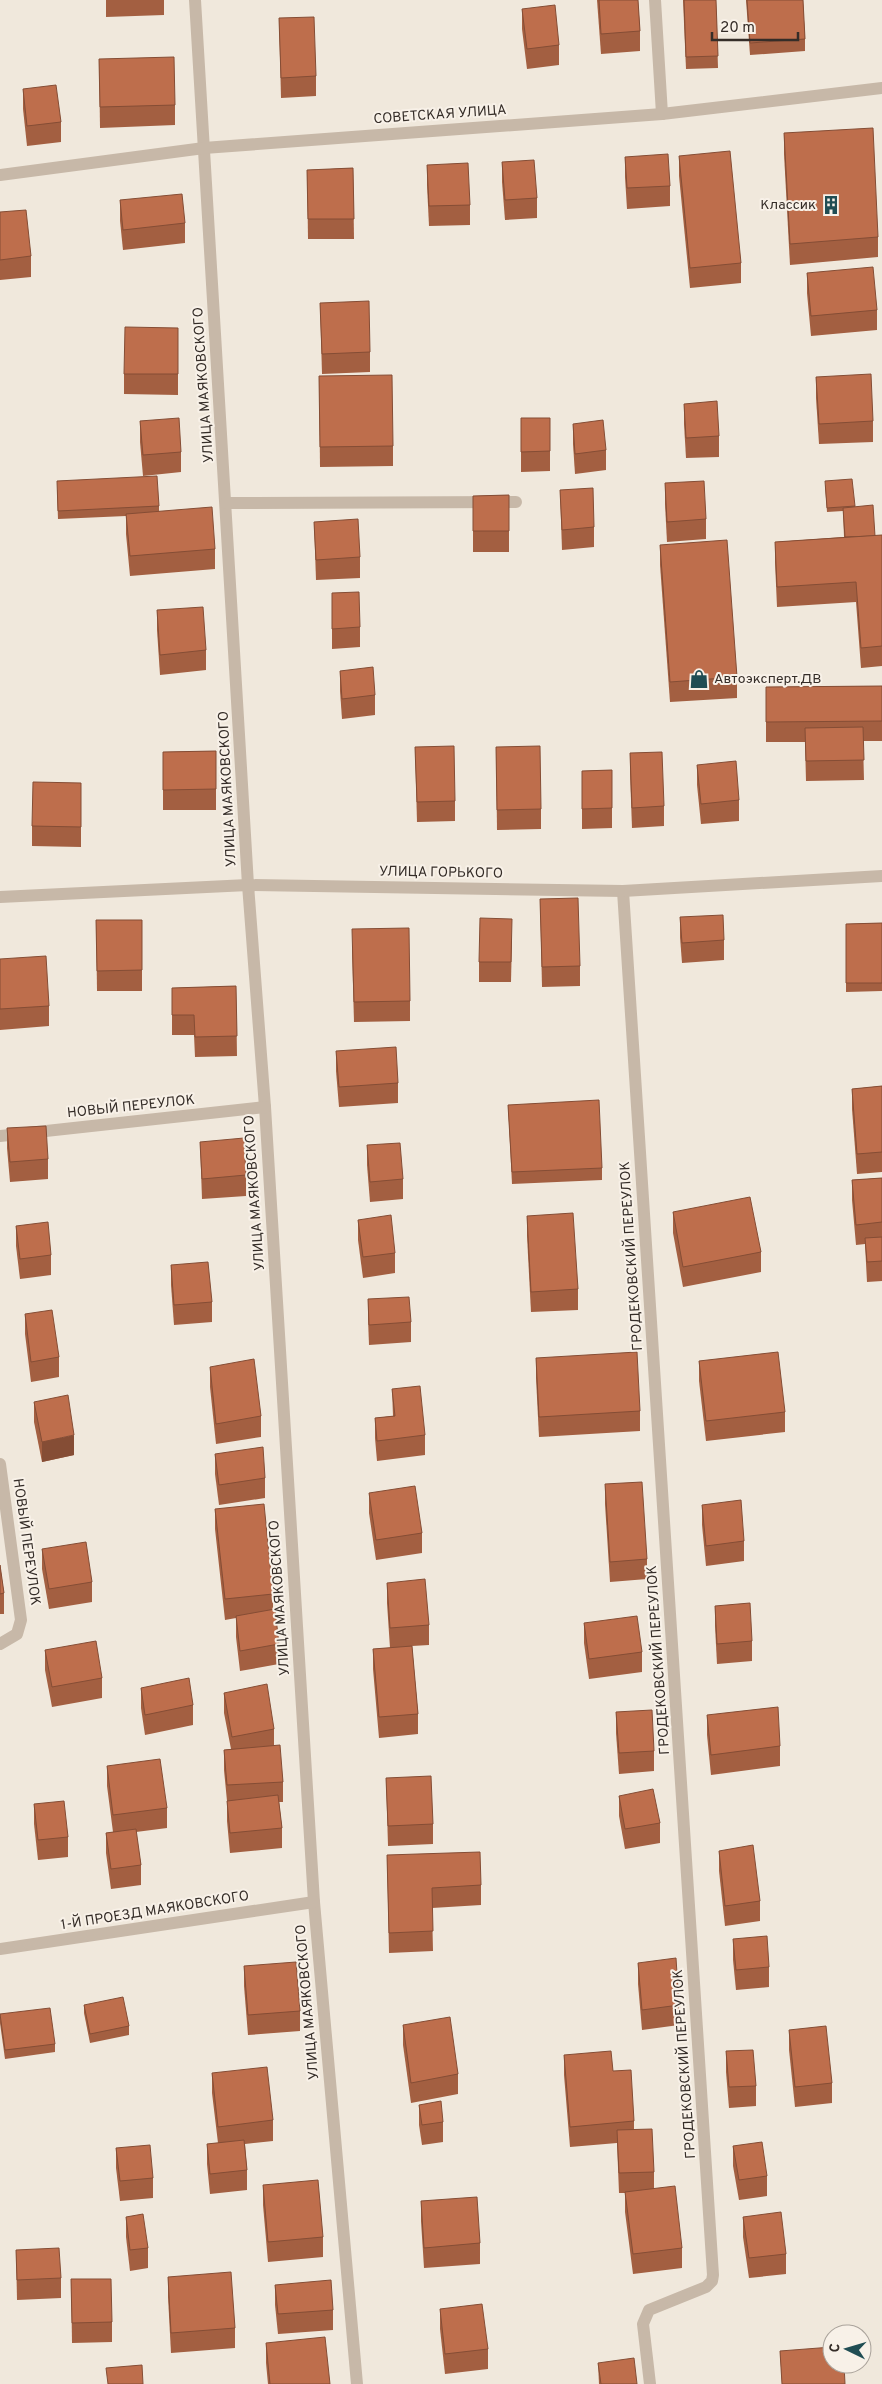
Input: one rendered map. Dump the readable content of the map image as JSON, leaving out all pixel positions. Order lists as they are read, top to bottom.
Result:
{
  "streets": {
    "street": [
      "СОВЕТСКАЯ УЛИЦА",
      "УЛИЦА МАЯКОВСКОГО",
      "УЛИЦА ГОРЬКОГО",
      "НОВЫЙ ПЕРЕУЛОК",
      "ГРОДЕКОВСКИЙ ПЕРЕУЛОК",
      "1-Й ПРОЕЗД МАЯКОВСКОГО"
    ]
  },
  "crossings": [
    ["СОВЕТСКАЯ УЛИЦА", "УЛИЦА МАЯКОВСКОГО"],
    ["УЛИЦА МАЯКОВСКОГО", "УЛИЦА ГОРЬКОГО"],
    ["УЛИЦА МАЯКОВСКОГО", "НОВЫЙ ПЕРЕУЛОК"],
    ["УЛИЦА МАЯКОВСКОГО", "1-Й ПРОЕЗД МАЯКОВСКОГО"],
    ["УЛИЦА ГОРЬКОГО", "ГРОДЕКОВСКИЙ ПЕРЕУЛОК"]
  ],
  "places": {
    "building": ["Классик"],
    "shop": ["Автоэксперт.ДВ"]
  },
  "scale_bar": "20 m",
  "north": "left"
}
